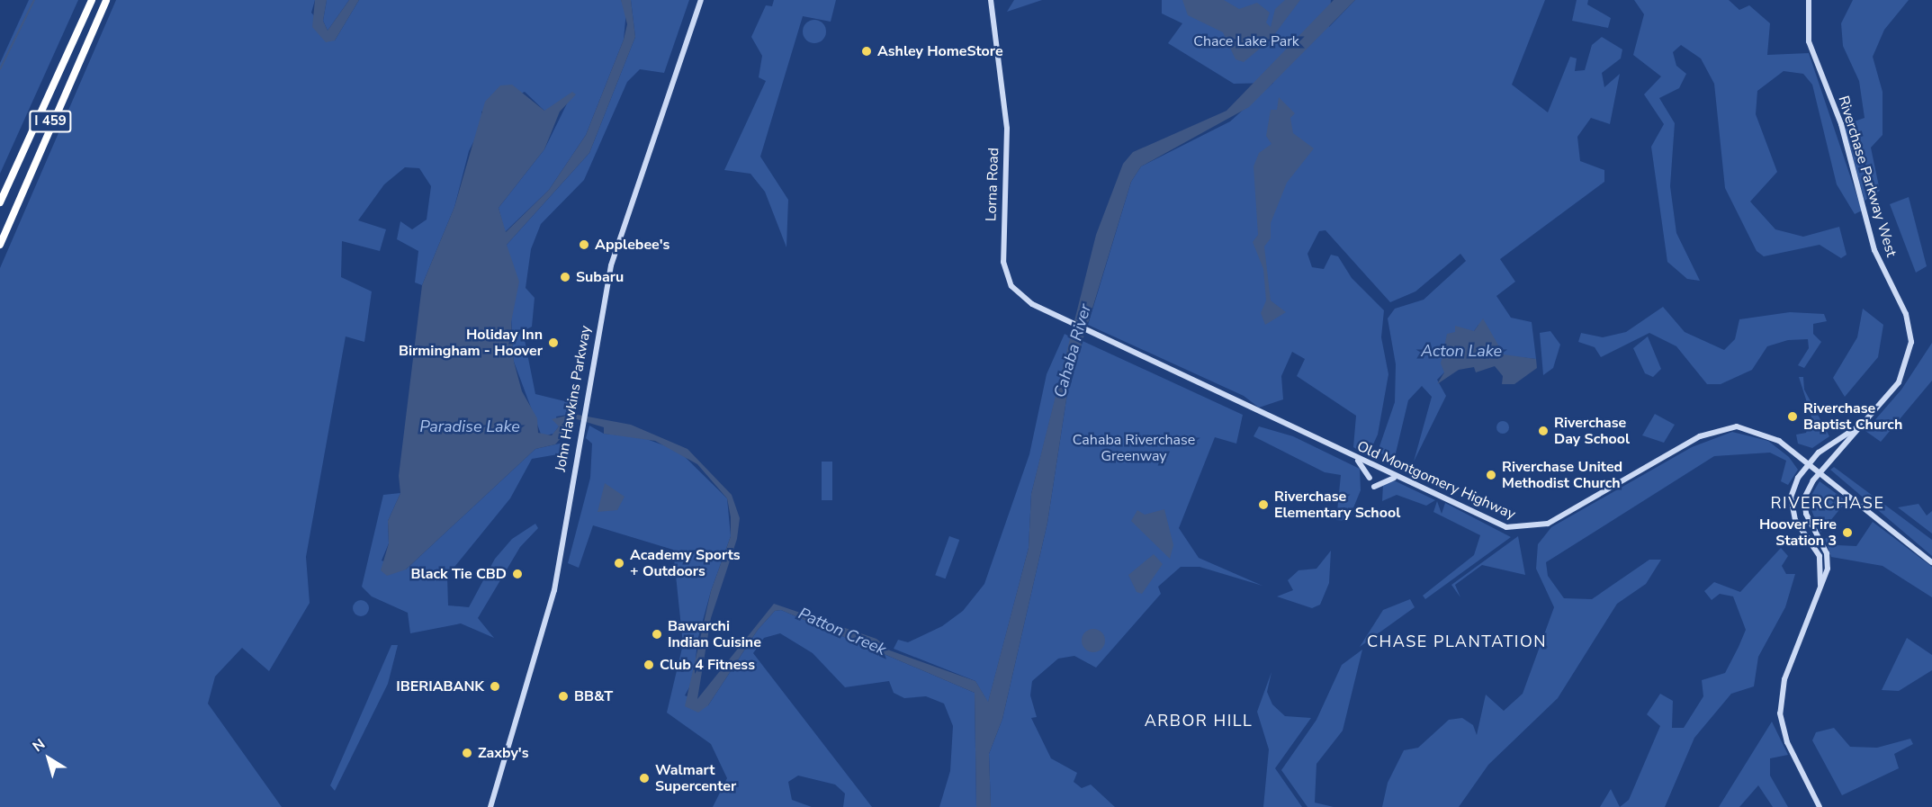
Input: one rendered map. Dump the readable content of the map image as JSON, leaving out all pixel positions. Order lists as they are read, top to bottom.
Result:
{
  "streets": {
    "highway": ["I 459"],
    "street": [
      "Riverchase Parkway West",
      "Lorna Road",
      "John Hawkins Parkway",
      "Old Montgomery Highway"
    ]
  },
  "crossings": [
    ["Riverchase Parkway West", "Old Montgomery Highway"],
    ["Lorna Road", "Old Montgomery Highway"]
  ],
  "districts": ["RIVERCHASE", "CHASE PLANTATION", "ARBOR HILL"],
  "water": [
    "Cahaba River",
    "Acton Lake",
    "Paradise Lake",
    "Patton Creek"
  ],
  "parks": ["Chace Lake Park", "Cahaba Riverchase Greenway"],
  "places": [
    "Ashley HomeStore",
    "Applebee's",
    "Subaru",
    "Holiday Inn Birmingham - Hoover",
    "Riverchase Baptist Church",
    "Riverchase Day School",
    "Riverchase United Methodist Church",
    "Riverchase Elementary School",
    "Hoover Fire Station 3",
    "Academy Sports + Outdoors",
    "Black Tie CBD",
    "Bawarchi Indian Cuisine",
    "Club 4 Fitness",
    "IBERIABANK",
    "BB&T",
    "Zaxby's",
    "Walmart Supercenter"
  ],
  "north": "top left"
}
